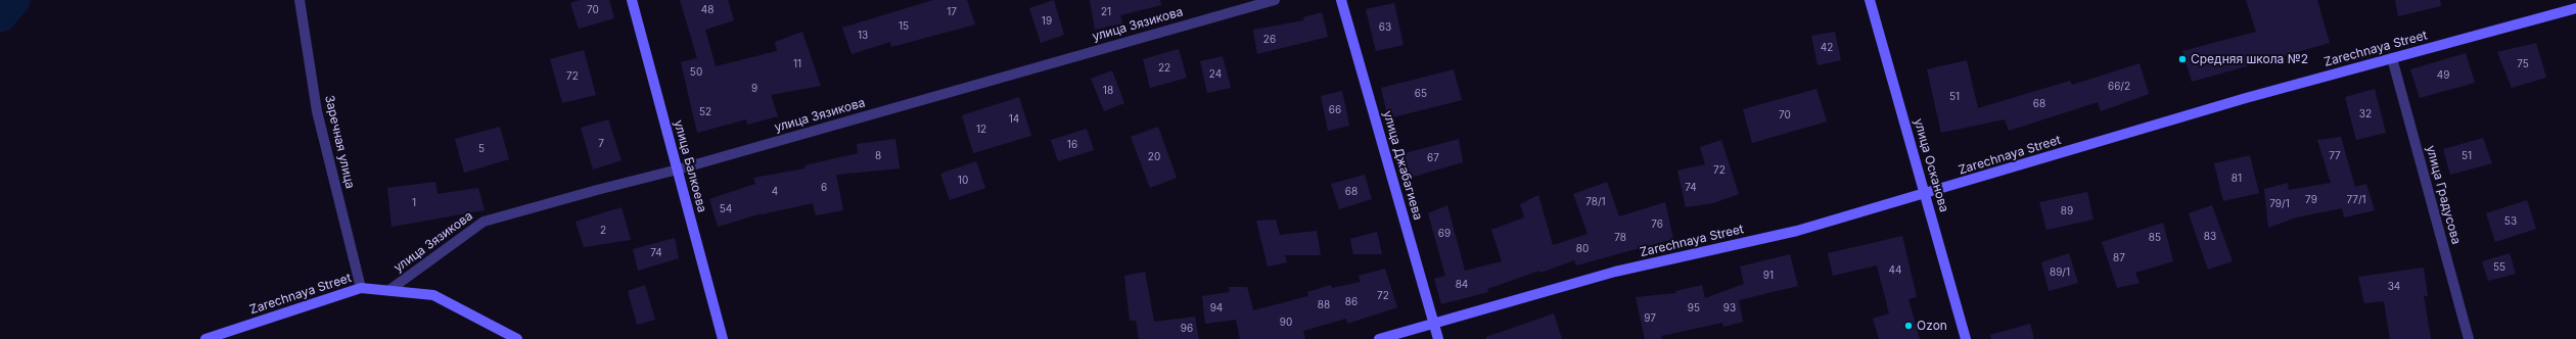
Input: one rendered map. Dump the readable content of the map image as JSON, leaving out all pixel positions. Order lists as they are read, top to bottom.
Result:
{
  "streets": {
    "street": [
      "улица Зязикова",
      "Zarechnaya Street",
      "Заречная улица",
      "улица Джабагиева",
      "улица Осканова",
      "улица Балкоева",
      "улица Градусова"
    ]
  },
  "crossings": [
    ["улица Зязикова", "Zarechnaya Street"],
    ["улица Зязикова", "улица Балкоева"],
    ["Zarechnaya Street", "Заречная улица"],
    ["Zarechnaya Street", "улица Джабагиева"],
    ["Zarechnaya Street", "улица Осканова"],
    ["Zarechnaya Street", "улица Градусова"]
  ],
  "places": ["Средняя школа №2", "Ozon"],
  "house_numbers": [
    "70",
    "48",
    "17",
    "21",
    "19",
    "15",
    "63",
    "13",
    "26",
    "42",
    "11",
    "75",
    "22",
    "50",
    "24",
    "49",
    "72",
    "66/2",
    "9",
    "18",
    "65",
    "51",
    "68",
    "66",
    "52",
    "32",
    "70",
    "14",
    "12",
    "7",
    "16",
    "5",
    "8",
    "77",
    "51",
    "20",
    "67",
    "72",
    "81",
    "10",
    "6",
    "74",
    "4",
    "68",
    "79",
    "77/1",
    "78/1",
    "1",
    "79/1",
    "54",
    "89",
    "53",
    "76",
    "2",
    "69",
    "83",
    "78",
    "85",
    "80",
    "74",
    "87",
    "55",
    "44",
    "89/1",
    "91",
    "84",
    "34",
    "72",
    "86",
    "88",
    "94",
    "95",
    "93",
    "97",
    "90",
    "96"
  ]
}
